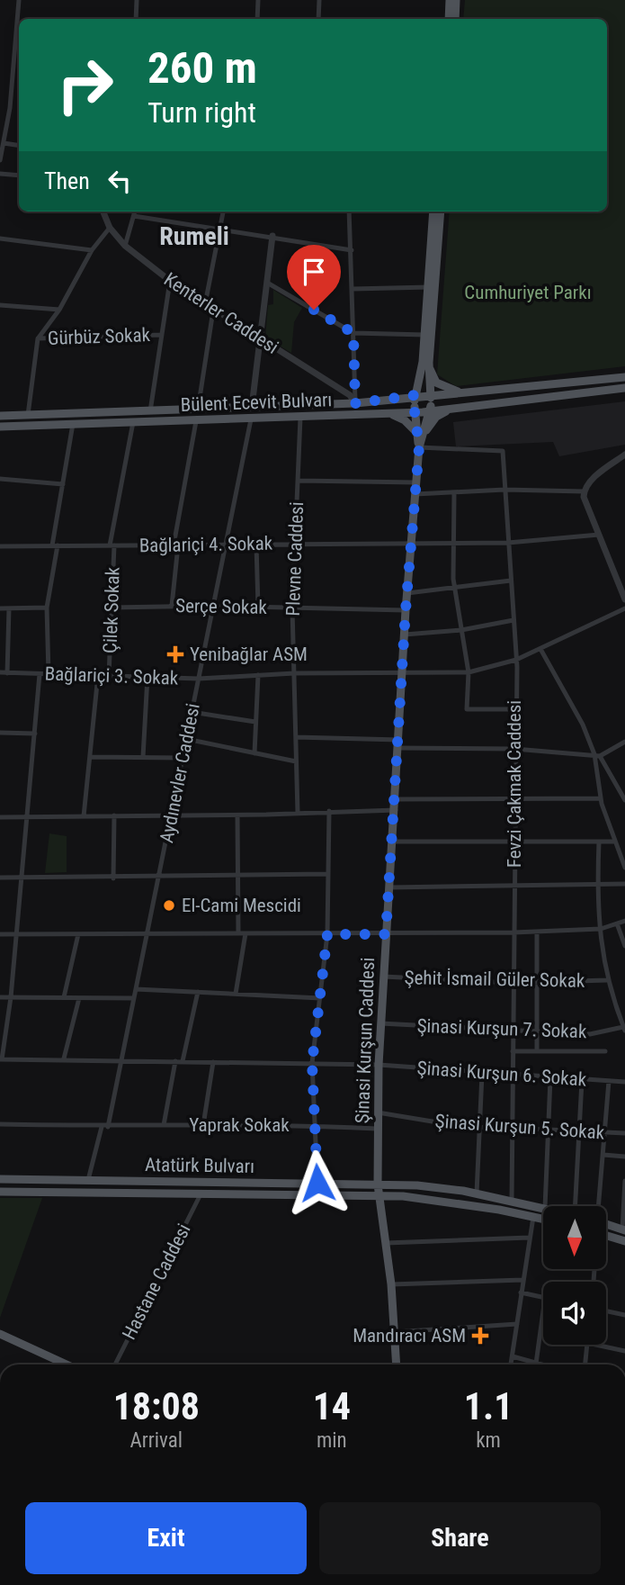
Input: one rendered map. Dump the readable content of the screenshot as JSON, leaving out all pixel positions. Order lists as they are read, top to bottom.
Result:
{
  "streets": {
    "main road": ["Bülent Ecevit Bulvarı", "Şinasi Kurşun Caddesi", "Atatürk Bulvarı"],
    "street": [
      "Kenterler Caddesi",
      "Gürbüz Sokak",
      "Bağlariçi 4. Sokak",
      "Plevne Caddesi",
      "Serçe Sokak",
      "Çilek Sokak",
      "Bağlariçi 3. Sokak",
      "Aydınevler Caddesi",
      "Fevzi Çakmak Caddesi",
      "Şehit İsmail Güler Sokak",
      "Şinasi Kurşun 7. Sokak",
      "Şinasi Kurşun 6. Sokak",
      "Yaprak Sokak",
      "Şinasi Kurşun 5. Sokak",
      "Hastane Caddesi"
    ]
  },
  "crossings": [
    ["Kenterler Caddesi", "Bülent Ecevit Bulvarı"],
    ["Gürbüz Sokak", "Bülent Ecevit Bulvarı"],
    ["Bülent Ecevit Bulvarı", "Plevne Caddesi"],
    ["Bülent Ecevit Bulvarı", "Çilek Sokak"],
    ["Bülent Ecevit Bulvarı", "Aydınevler Caddesi"],
    ["Bülent Ecevit Bulvarı", "Şinasi Kurşun Caddesi"],
    ["Bağlariçi 4. Sokak", "Plevne Caddesi"],
    ["Bağlariçi 4. Sokak", "Çilek Sokak"],
    ["Bağlariçi 4. Sokak", "Aydınevler Caddesi"],
    ["Bağlariçi 4. Sokak", "Fevzi Çakmak Caddesi"],
    ["Bağlariçi 4. Sokak", "Şinasi Kurşun Caddesi"],
    ["Plevne Caddesi", "Serçe Sokak"],
    ["Plevne Caddesi", "Bağlariçi 3. Sokak"],
    ["Serçe Sokak", "Çilek Sokak"],
    ["Serçe Sokak", "Aydınevler Caddesi"],
    ["Serçe Sokak", "Şinasi Kurşun Caddesi"],
    ["Çilek Sokak", "Bağlariçi 3. Sokak"],
    ["Bağlariçi 3. Sokak", "Aydınevler Caddesi"],
    ["Bağlariçi 3. Sokak", "Fevzi Çakmak Caddesi"],
    ["Bağlariçi 3. Sokak", "Şinasi Kurşun Caddesi"],
    ["Aydınevler Caddesi", "Şinasi Kurşun 6. Sokak"],
    ["Aydınevler Caddesi", "Yaprak Sokak"],
    ["Aydınevler Caddesi", "Atatürk Bulvarı"],
    ["Fevzi Çakmak Caddesi", "Şehit İsmail Güler Sokak"],
    ["Fevzi Çakmak Caddesi", "Şinasi Kurşun 7. Sokak"],
    ["Fevzi Çakmak Caddesi", "Şinasi Kurşun Caddesi"],
    ["Fevzi Çakmak Caddesi", "Şinasi Kurşun 6. Sokak"],
    ["Fevzi Çakmak Caddesi", "Şinasi Kurşun 5. Sokak"],
    ["Fevzi Çakmak Caddesi", "Atatürk Bulvarı"],
    ["Şehit İsmail Güler Sokak", "Şinasi Kurşun Caddesi"],
    ["Şinasi Kurşun 7. Sokak", "Şinasi Kurşun Caddesi"],
    ["Şinasi Kurşun Caddesi", "Şinasi Kurşun 6. Sokak"],
    ["Şinasi Kurşun Caddesi", "Yaprak Sokak"],
    ["Şinasi Kurşun Caddesi", "Şinasi Kurşun 5. Sokak"],
    ["Şinasi Kurşun Caddesi", "Atatürk Bulvarı"],
    ["Atatürk Bulvarı", "Hastane Caddesi"]
  ],
  "districts": ["Rumeli"],
  "parks": ["Cumhuriyet Parkı"],
  "places": {
    "health": ["Yenibağlar ASM", "Mandıracı ASM"],
    "other": ["El-Cami Mescidi"]
  },
  "north": "bottom",
  "page": {
    "turn": ["260 m", "Turn right"],
    "then": "Then",
    "eta": [
      "18:08",
      "Arrival",
      "14",
      "min",
      "1.1",
      "km"
    ],
    "buttons": ["Exit", "Share"]
  }
}
